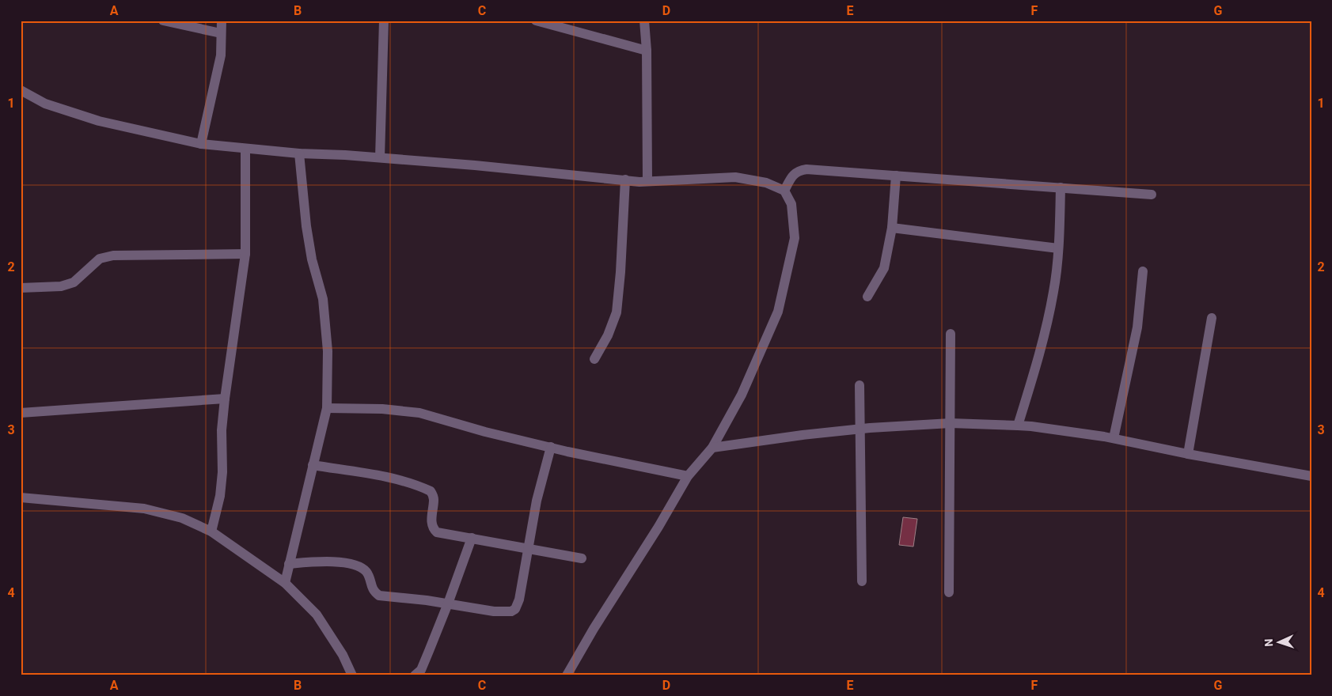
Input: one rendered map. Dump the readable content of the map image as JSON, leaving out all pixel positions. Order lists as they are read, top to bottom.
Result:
{
  "north": "left",
  "grid": {
    "columns": [
      "A",
      "B",
      "C",
      "D",
      "E",
      "F",
      "G"
    ],
    "rows": [
      "1",
      "2",
      "3",
      "4"
    ]
  }
}
